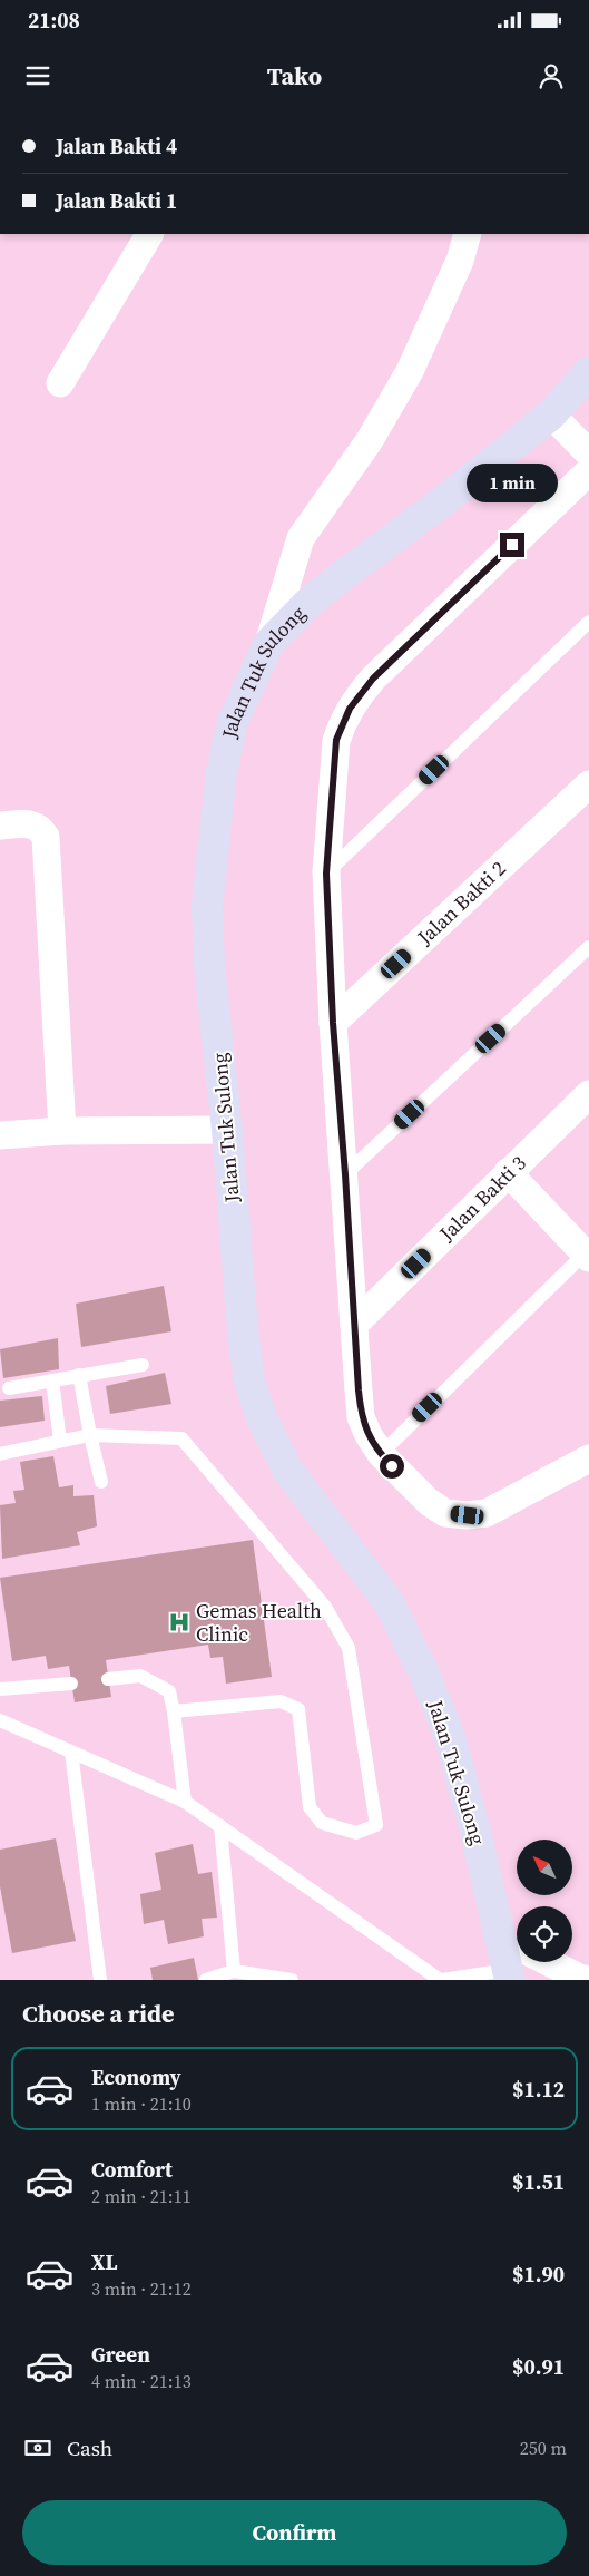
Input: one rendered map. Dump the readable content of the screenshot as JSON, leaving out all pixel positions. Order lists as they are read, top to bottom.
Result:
{
  "streets": {
    "street": ["Jalan Tuk Sulong", "Jalan Bakti 2", "Jalan Bakti 3"]
  },
  "places": {
    "hospital": ["Gemas Health Clinic"]
  },
  "north": "top left",
  "page": {
    "status": "21:08",
    "header": "Tako",
    "banner": ["Jalan Bakti 4", "Jalan Bakti 1"],
    "bubble": "1 min",
    "heading": "Choose a ride",
    "list": [
      {
        "name": "Economy",
        "note": "1 min · 21:10",
        "value": "$1.12"
      },
      {
        "name": "Comfort",
        "note": "2 min · 21:11",
        "value": "$1.51"
      },
      {
        "name": "XL",
        "note": "3 min · 21:12",
        "value": "$1.90"
      },
      {
        "name": "Green",
        "note": "4 min · 21:13",
        "value": "$0.91"
      }
    ],
    "pay": ["Cash", "250 m"],
    "buttons": "Confirm"
  }
}
